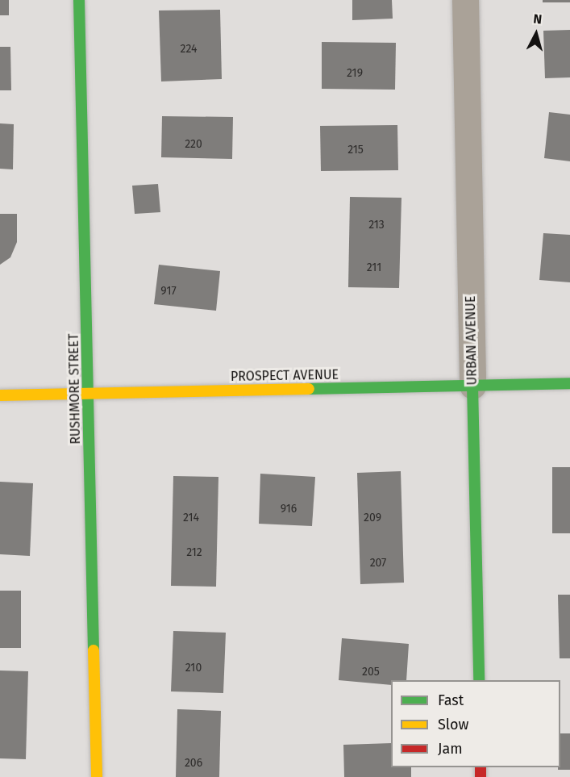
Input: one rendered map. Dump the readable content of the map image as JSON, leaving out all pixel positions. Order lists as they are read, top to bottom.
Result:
{
  "streets": {
    "street": ["URBAN AVENUE", "PROSPECT AVENUE", "RUSHMORE STREET"]
  },
  "crossings": [
    ["URBAN AVENUE", "PROSPECT AVENUE"],
    ["PROSPECT AVENUE", "RUSHMORE STREET"]
  ],
  "house_numbers": [
    "224",
    "219",
    "220",
    "215",
    "213",
    "211",
    "917",
    "916",
    "214",
    "209",
    "212",
    "207",
    "210",
    "205",
    "206"
  ],
  "legend": ["Fast", "Slow", "Jam"],
  "north": "top"
}
